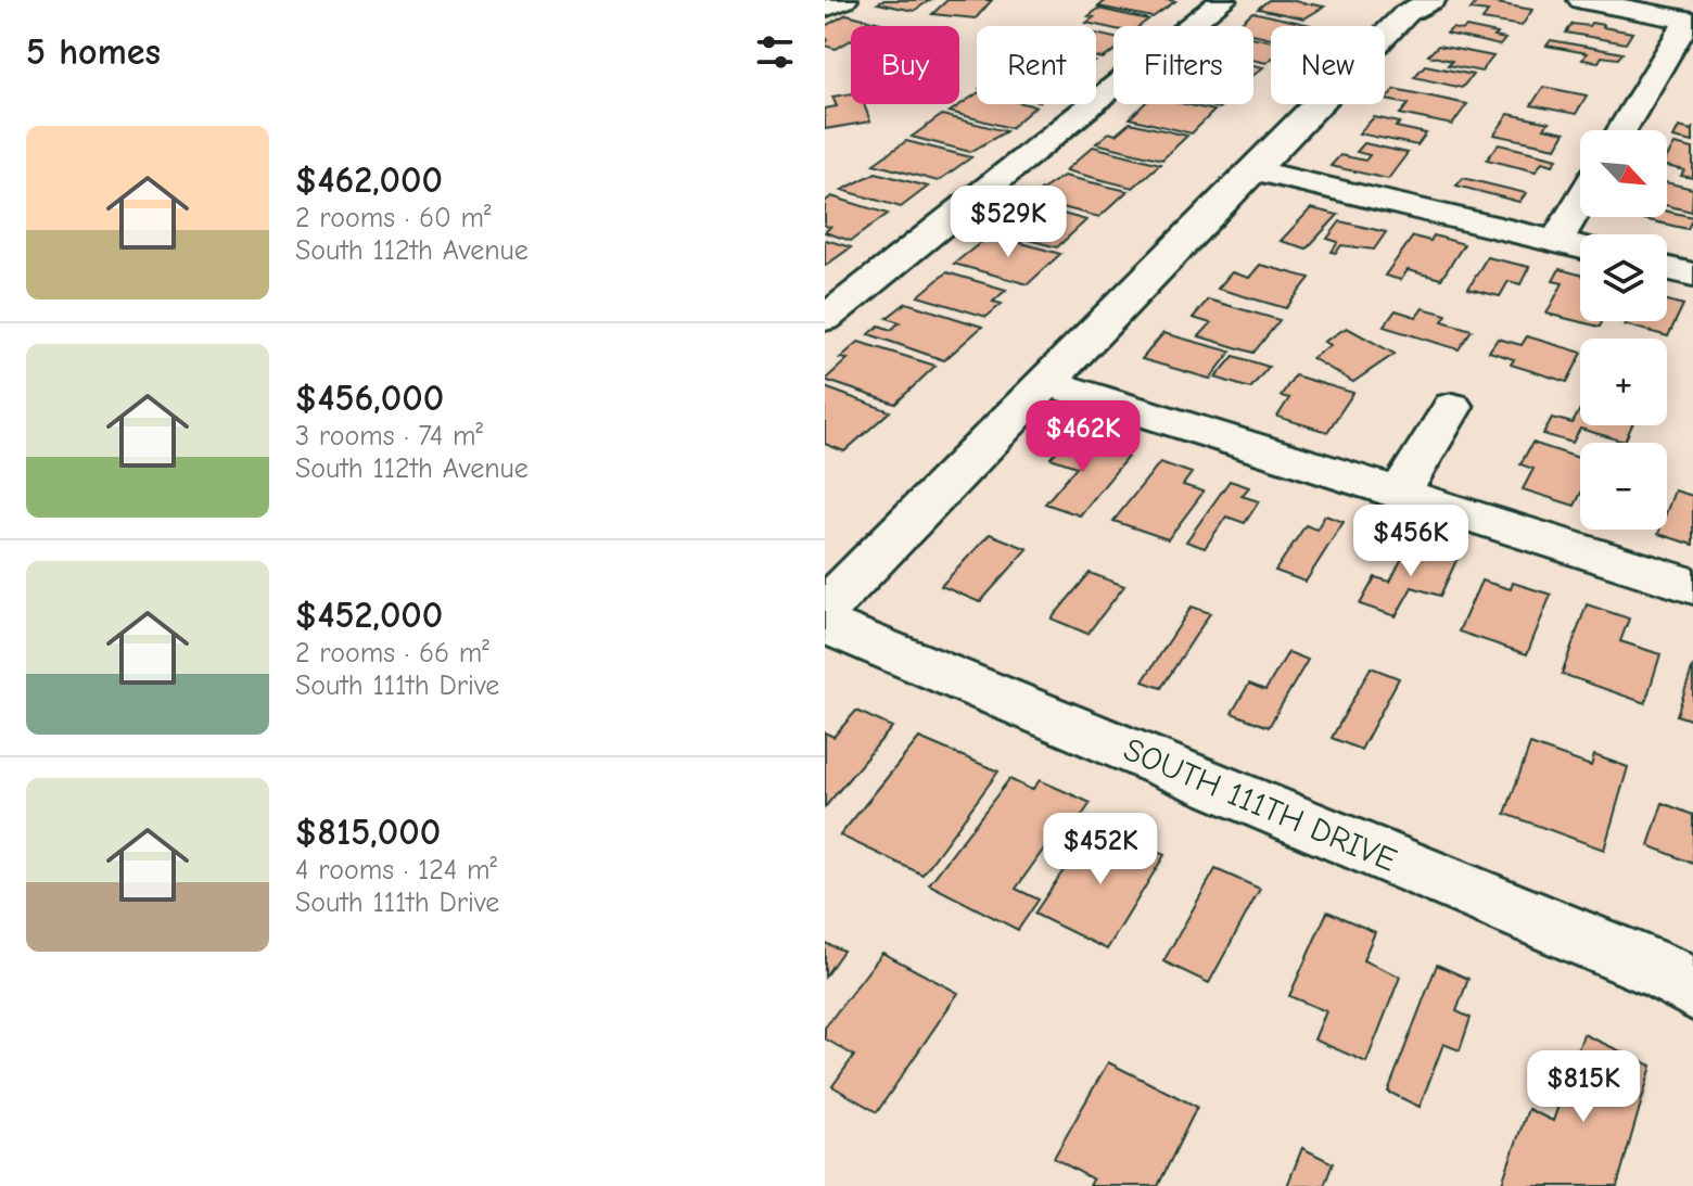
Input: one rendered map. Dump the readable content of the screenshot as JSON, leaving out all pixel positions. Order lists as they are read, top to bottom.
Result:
{
  "streets": {
    "street": ["SOUTH 111TH DRIVE"]
  },
  "north": "bottom right",
  "page": {
    "heading": "5 homes",
    "chip": [
      "Buy",
      "Rent",
      "Filters",
      "New"
    ],
    "list": [
      {
        "name": "$462,000",
        "note": "2 rooms · 60 m² · South 112th Avenue"
      },
      {
        "name": "$456,000",
        "note": "3 rooms · 74 m² · South 112th Avenue"
      },
      {
        "name": "$452,000",
        "note": "2 rooms · 66 m² · South 111th Drive"
      },
      {
        "name": "$815,000",
        "note": "4 rooms · 124 m² · South 111th Drive"
      }
    ],
    "map_buttons": ["+", "−"],
    "price": [
      "$529K",
      "$462K",
      "$456K",
      "$452K",
      "$815K"
    ]
  }
}
